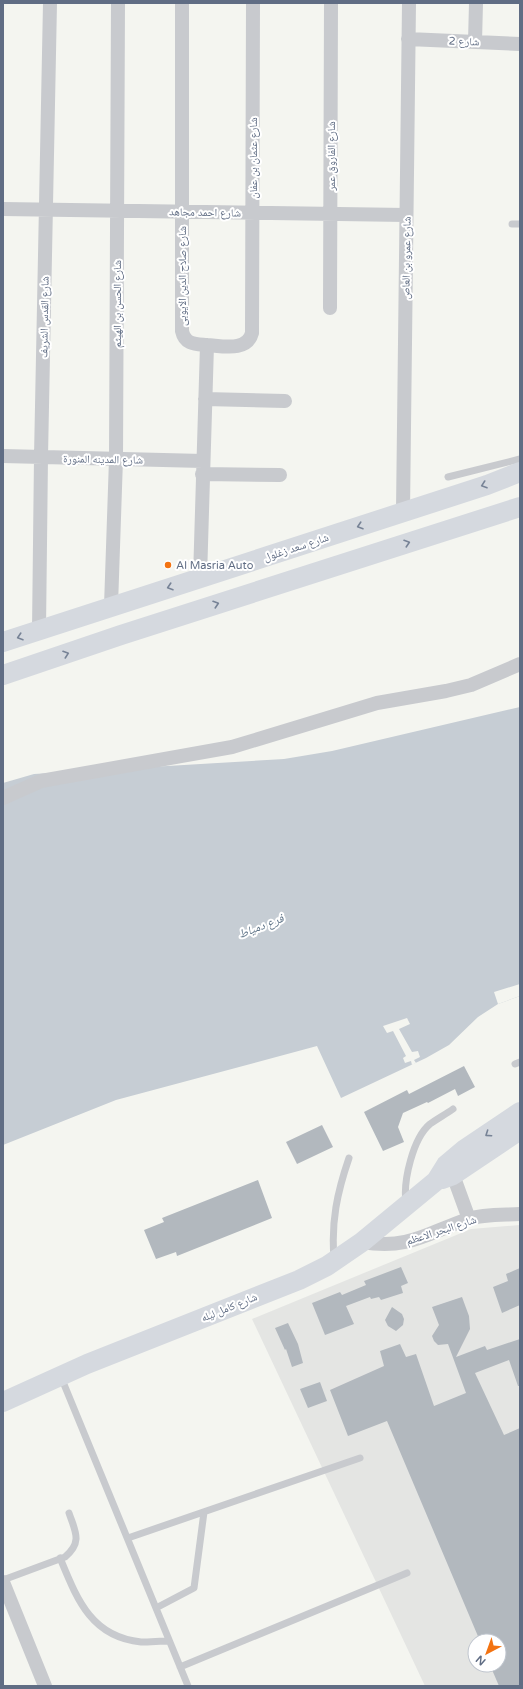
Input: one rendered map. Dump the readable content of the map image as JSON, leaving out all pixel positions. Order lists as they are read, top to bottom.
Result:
{
  "streets": {
    "main road": ["شارع سعد زغلول", "شارع كامل ليله"],
    "street": [
      "شارع 2",
      "شارع الفاروق عمر",
      "شارع عثمان بن عفان",
      "شارع احمد مجاهد",
      "شارع عمرو بن العاص",
      "شارع صلاح الدين الايوبى",
      "شارع الحسن بن الهيثم",
      "شارع القدس الشريف",
      "شارع المدينه المنورة",
      "شارع البحر الاعظم"
    ]
  },
  "crossings": [
    ["شارع 2", "شارع عمرو بن العاص"],
    ["شارع الفاروق عمر", "شارع احمد مجاهد"],
    ["شارع عثمان بن عفان", "شارع احمد مجاهد"],
    ["شارع عثمان بن عفان", "شارع صلاح الدين الايوبى"],
    ["شارع احمد مجاهد", "شارع عمرو بن العاص"],
    ["شارع احمد مجاهد", "شارع صلاح الدين الايوبى"],
    ["شارع احمد مجاهد", "شارع الحسن بن الهيثم"],
    ["شارع احمد مجاهد", "شارع القدس الشريف"],
    ["شارع عمرو بن العاص", "شارع سعد زغلول"],
    ["شارع الحسن بن الهيثم", "شارع المدينه المنورة"],
    ["شارع الحسن بن الهيثم", "شارع سعد زغلول"],
    ["شارع القدس الشريف", "شارع المدينه المنورة"],
    ["شارع القدس الشريف", "شارع سعد زغلول"],
    ["شارع البحر الاعظم", "شارع كامل ليله"]
  ],
  "water": ["فرع دمياط"],
  "places": ["Al Masria Auto"],
  "north": "bottom left"
}
